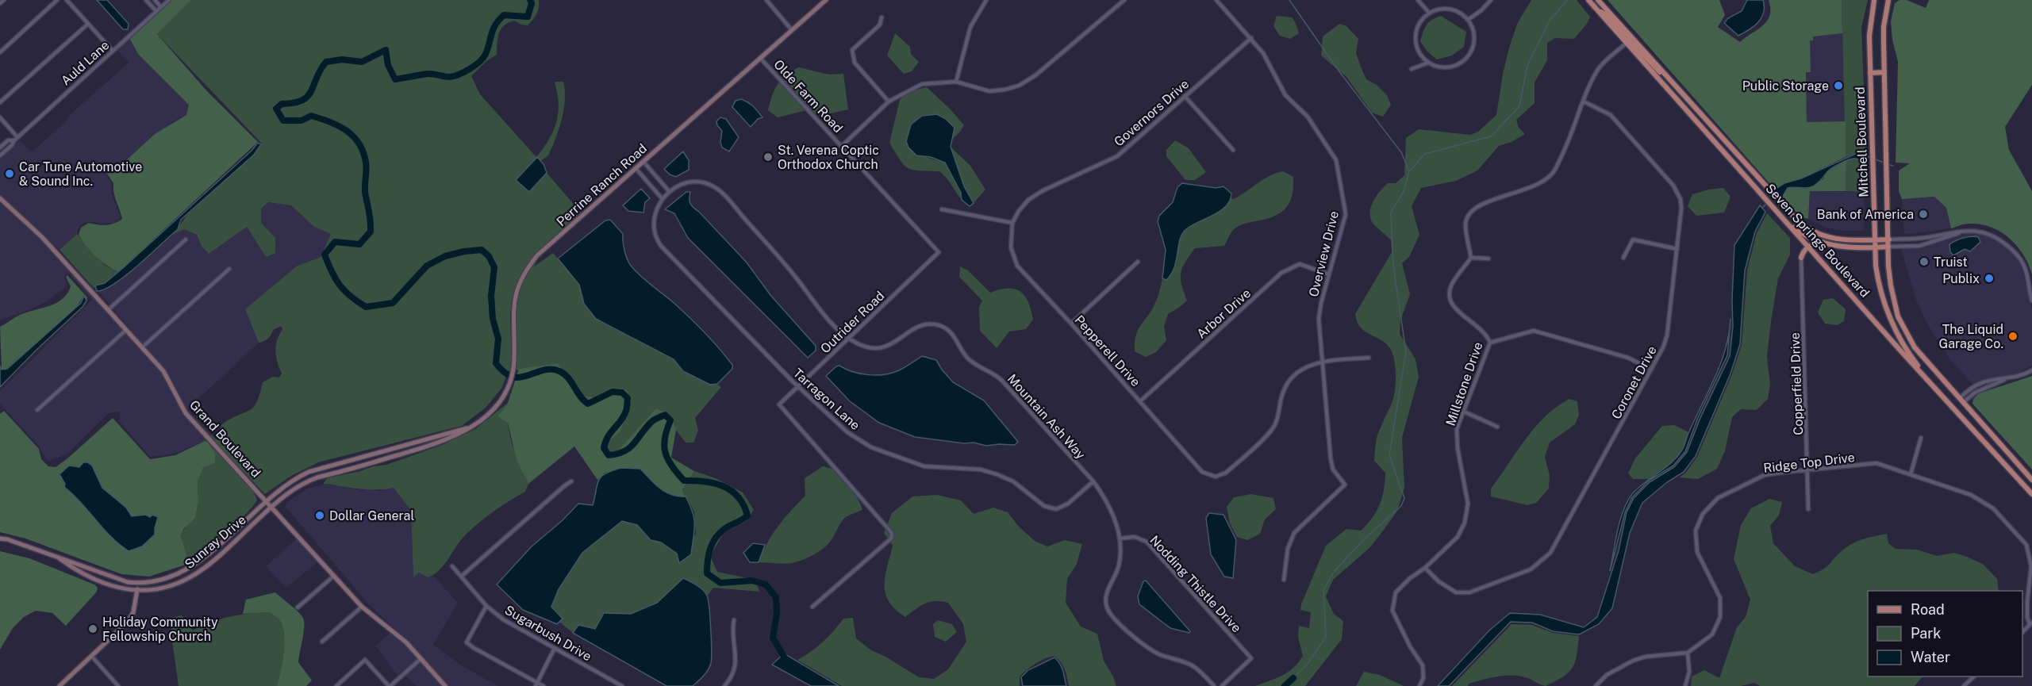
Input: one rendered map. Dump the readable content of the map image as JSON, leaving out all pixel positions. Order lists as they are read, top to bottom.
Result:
{
  "streets": {
    "main road": ["Mitchell Boulevard", "Seven Springs Boulevard"],
    "street": [
      "Auld Lane",
      "Olde Farm Road",
      "Governors Drive",
      "Perrine Ranch Road",
      "Overview Drive",
      "Arbor Drive",
      "Outrider Road",
      "Pepperell Drive",
      "Coronet Drive",
      "Millstone Drive",
      "Copperfield Drive",
      "Tarragon Lane",
      "Mountain Ash Way",
      "Grand Boulevard",
      "Ridge Top Drive",
      "Sunray Drive",
      "Nodding Thistle Drive",
      "Sugarbush Drive"
    ]
  },
  "crossings": [
    ["Olde Farm Road", "Perrine Ranch Road"],
    ["Olde Farm Road", "Outrider Road"],
    ["Governors Drive", "Overview Drive"],
    ["Governors Drive", "Pepperell Drive"],
    ["Mitchell Boulevard", "Seven Springs Boulevard"],
    ["Perrine Ranch Road", "Grand Boulevard"],
    ["Perrine Ranch Road", "Sunray Drive"],
    ["Overview Drive", "Arbor Drive"],
    ["Overview Drive", "Pepperell Drive"],
    ["Arbor Drive", "Pepperell Drive"],
    ["Outrider Road", "Tarragon Lane"],
    ["Outrider Road", "Mountain Ash Way"],
    ["Coronet Drive", "Millstone Drive"],
    ["Copperfield Drive", "Ridge Top Drive"],
    ["Tarragon Lane", "Mountain Ash Way"],
    ["Mountain Ash Way", "Nodding Thistle Drive"],
    ["Grand Boulevard", "Sunray Drive"]
  ],
  "places": [
    "Public Storage",
    "St. Verena Coptic Orthodox Church",
    "Car Tune Automotive & Sound Inc.",
    "Bank of America",
    "Truist",
    "Publix",
    "The Liquid Garage Co.",
    "Dollar General",
    "Holiday Community Fellowship Church"
  ],
  "legend": ["Road", "Park", "Water"]
}
